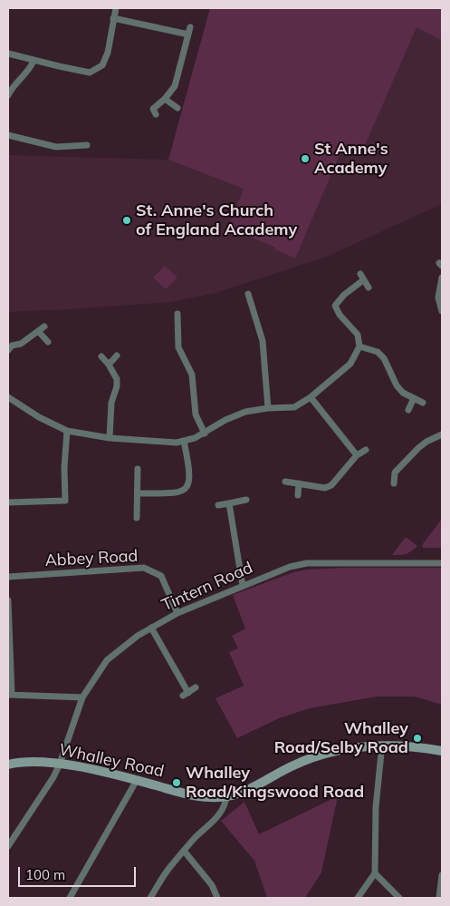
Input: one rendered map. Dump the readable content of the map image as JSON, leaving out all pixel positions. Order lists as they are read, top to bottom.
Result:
{
  "streets": {
    "street": ["Abbey Road", "Tintern Road", "Whalley Road"]
  },
  "crossings": [
    ["Abbey Road", "Tintern Road"],
    ["Tintern Road", "Whalley Road"]
  ],
  "places": [
    "St Anne's Academy",
    "St. Anne's Church of England Academy",
    "Whalley Road/Selby Road",
    "Whalley Road/Kingswood Road"
  ],
  "scale_bar": "100 m"
}
